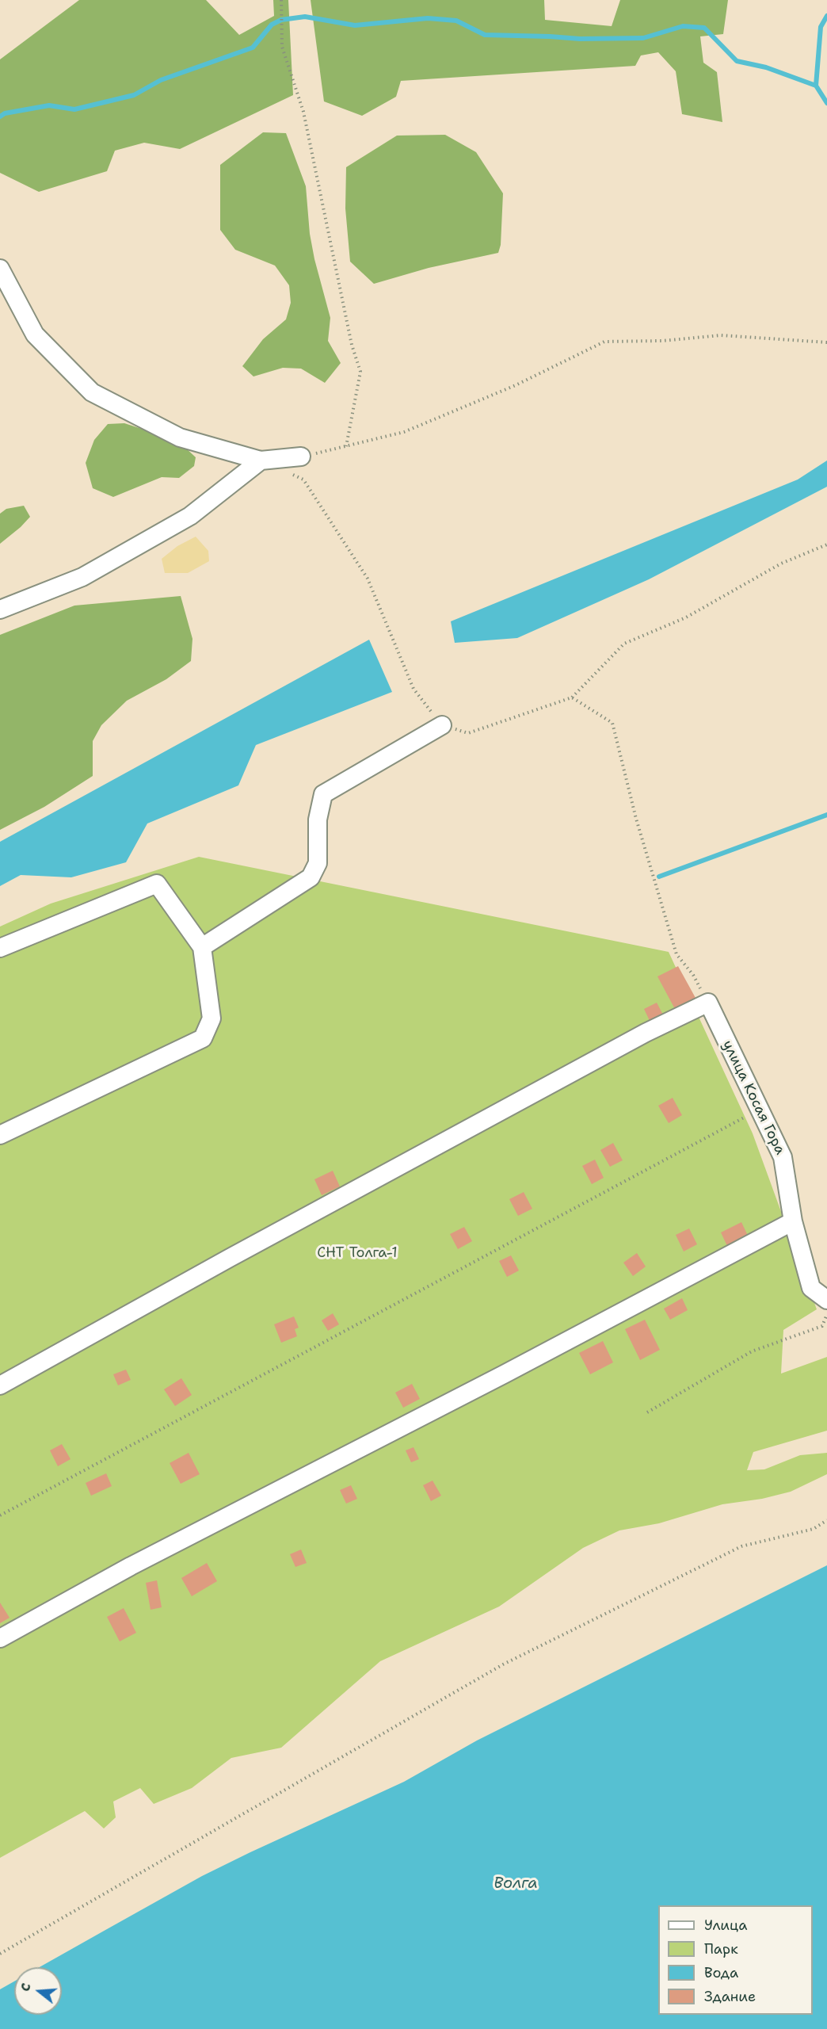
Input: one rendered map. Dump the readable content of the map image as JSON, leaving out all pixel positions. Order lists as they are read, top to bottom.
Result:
{
  "streets": {
    "street": ["улица Косая Гора"]
  },
  "water": ["Волга"],
  "parks": ["СНТ Толга-1"],
  "legend": [
    "Улица",
    "Парк",
    "Вода",
    "Здание"
  ],
  "north": "left"
}
